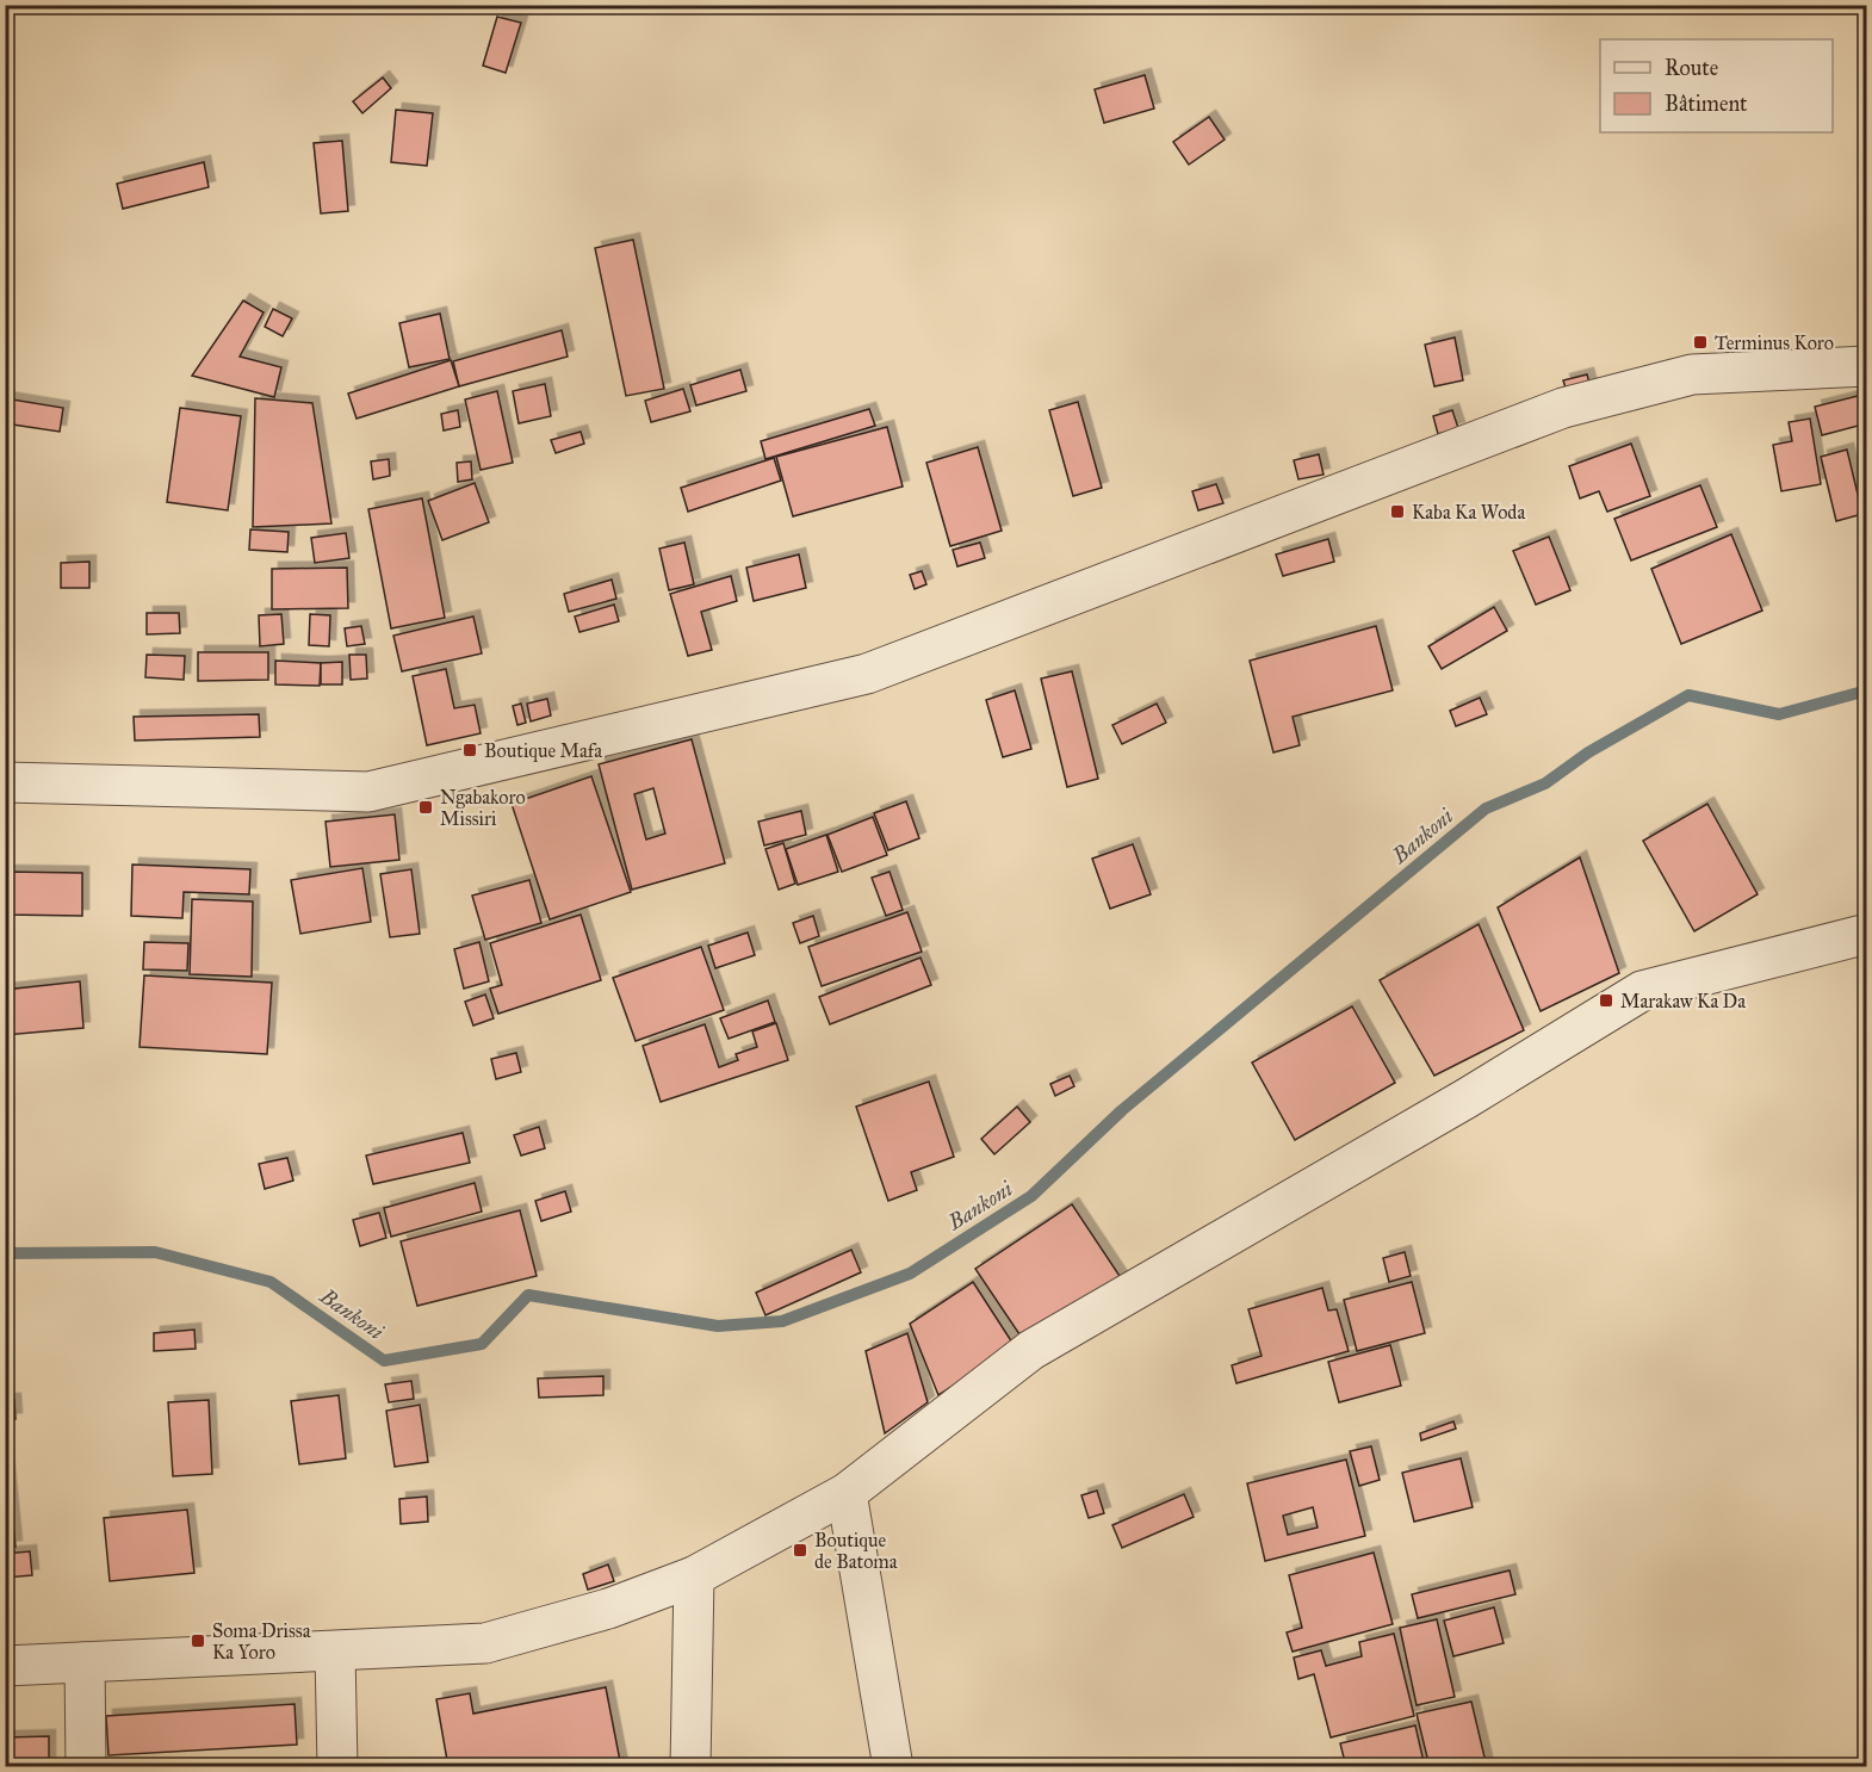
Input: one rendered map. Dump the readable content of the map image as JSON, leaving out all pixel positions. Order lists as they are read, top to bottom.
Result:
{
  "water": ["Bankoni"],
  "places": {
    "transit": [
      "Terminus Koro",
      "Kaba Ka Woda",
      "Boutique Mafa",
      "Ngabakoro Missiri",
      "Marakaw Ka Da",
      "Boutique de Batoma",
      "Soma Drissa Ka Yoro"
    ]
  },
  "legend": ["Route", "Bâtiment"]
}
